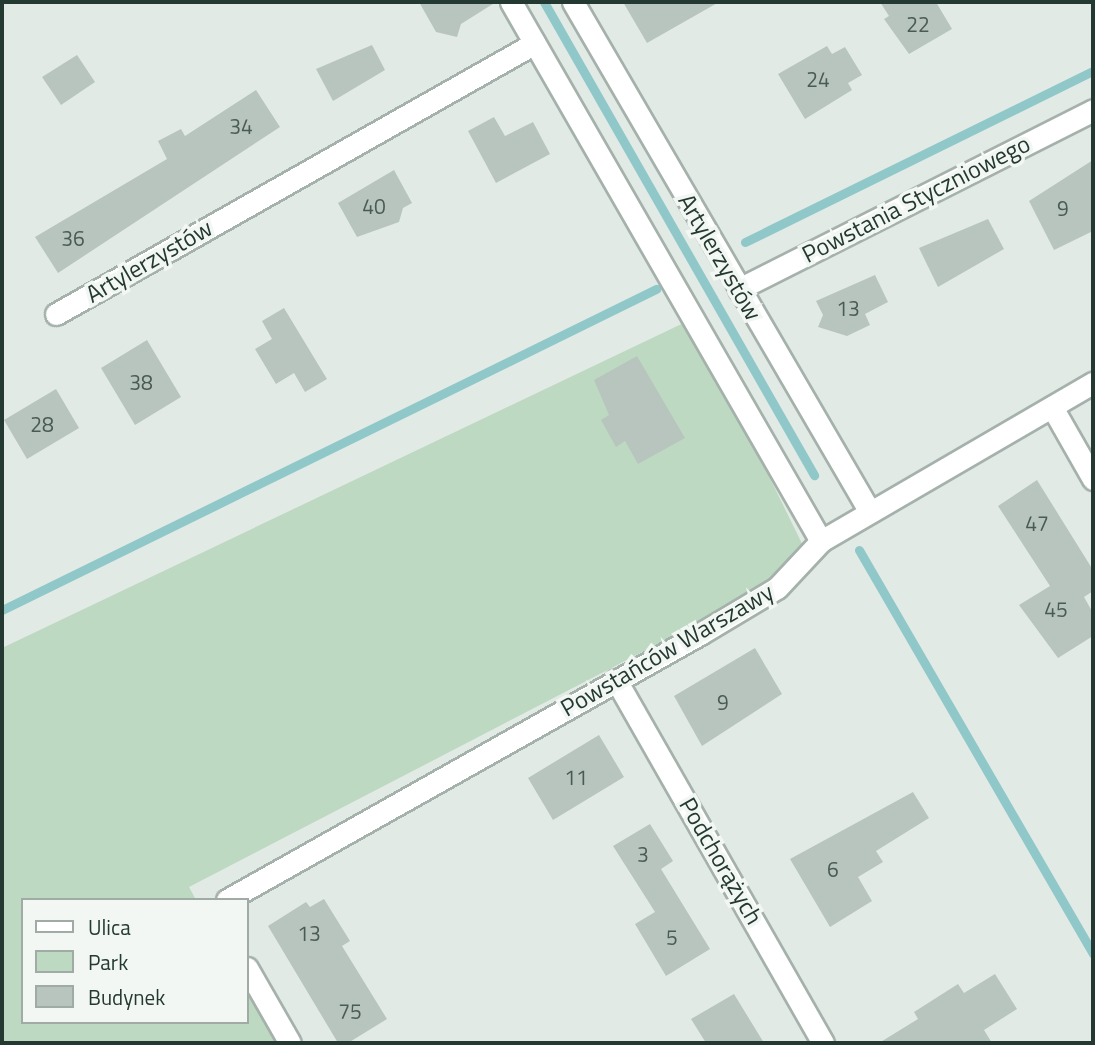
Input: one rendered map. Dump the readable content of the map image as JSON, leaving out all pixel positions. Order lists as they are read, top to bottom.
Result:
{
  "streets": {
    "street": [
      "Powstania Styczniowego",
      "Artylerzystów",
      "Powstańców Warszawy",
      "Podchorążych"
    ]
  },
  "crossings": [
    ["Powstania Styczniowego", "Artylerzystów"],
    ["Artylerzystów", "Powstańców Warszawy"],
    ["Powstańców Warszawy", "Podchorążych"]
  ],
  "house_numbers": [
    "22",
    "24",
    "34",
    "40",
    "9",
    "36",
    "13",
    "38",
    "28",
    "47",
    "45",
    "9",
    "11",
    "3",
    "6",
    "13",
    "5",
    "75"
  ],
  "legend": ["Ulica", "Park", "Budynek"]
}
